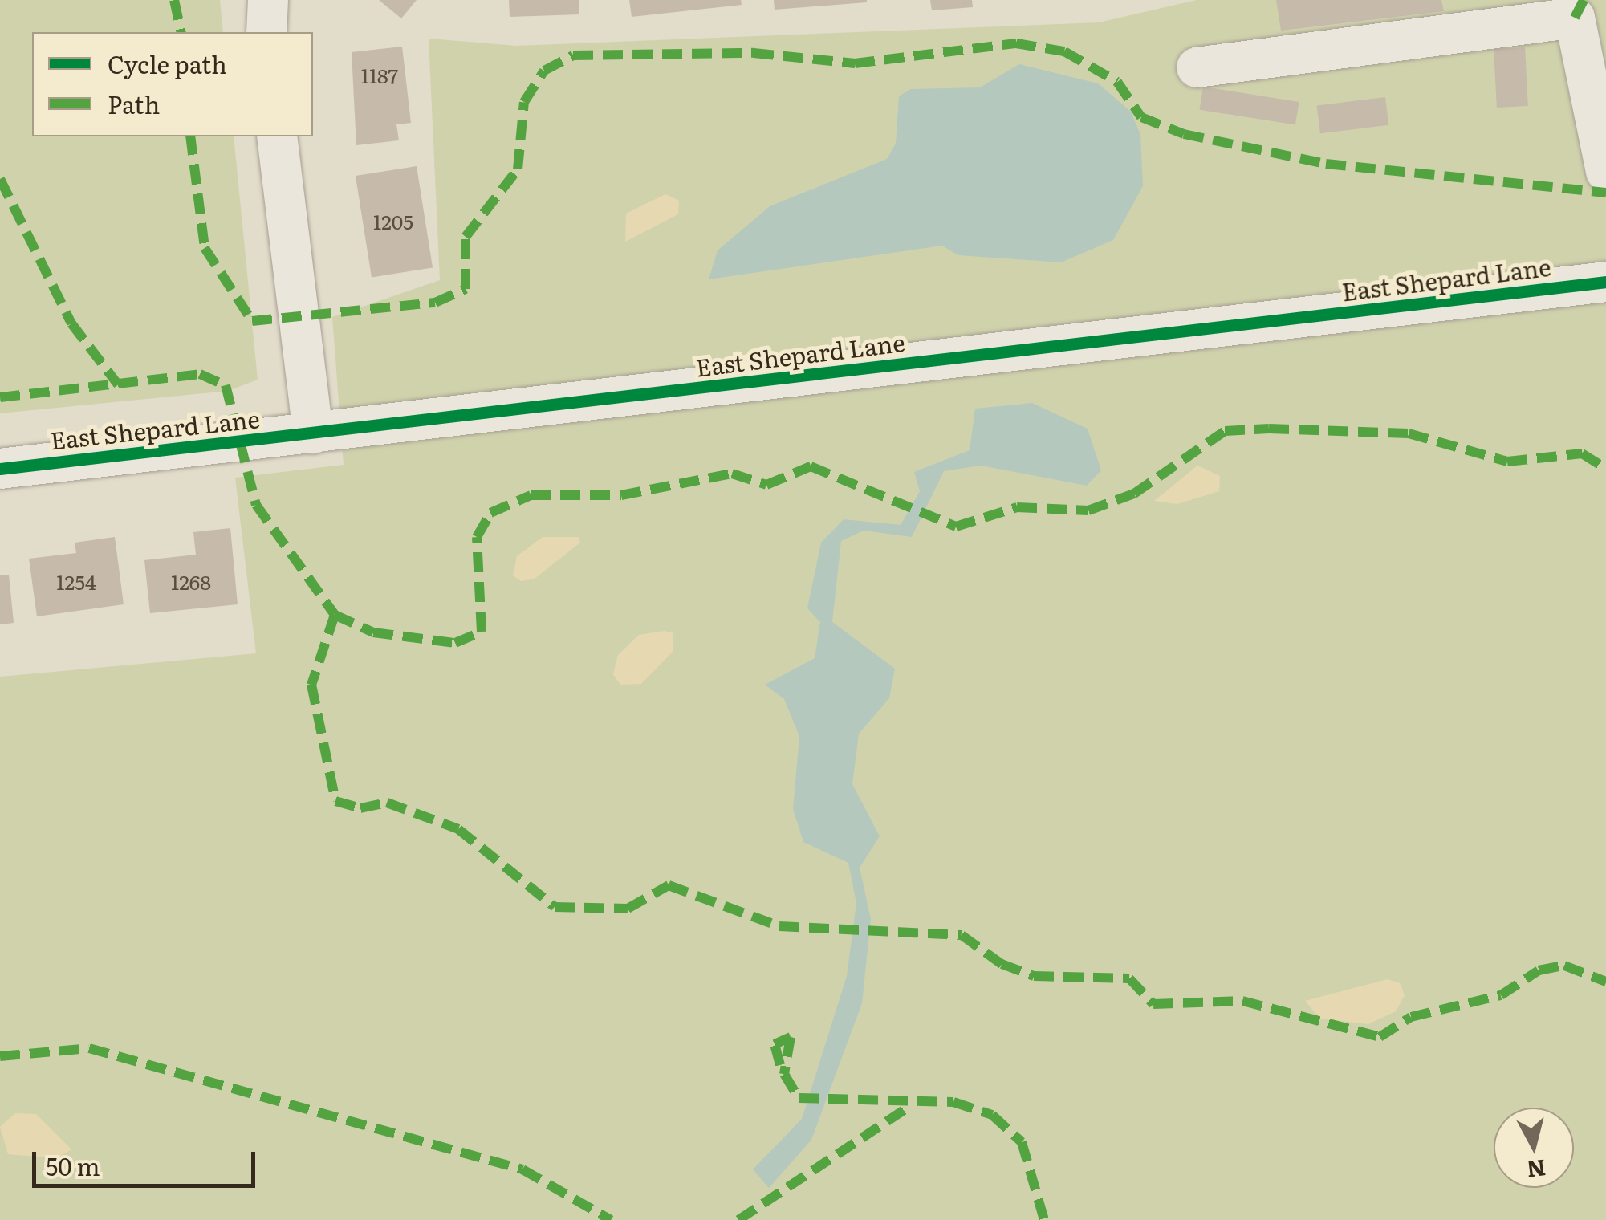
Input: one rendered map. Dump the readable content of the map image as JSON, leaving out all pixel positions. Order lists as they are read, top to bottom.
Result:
{
  "streets": {
    "street": ["East Shepard Lane"]
  },
  "house_numbers": [
    "1187",
    "1205",
    "1254",
    "1268"
  ],
  "legend": ["Cycle path", "Path"],
  "scale_bar": "50 m",
  "north": "bottom"
}
